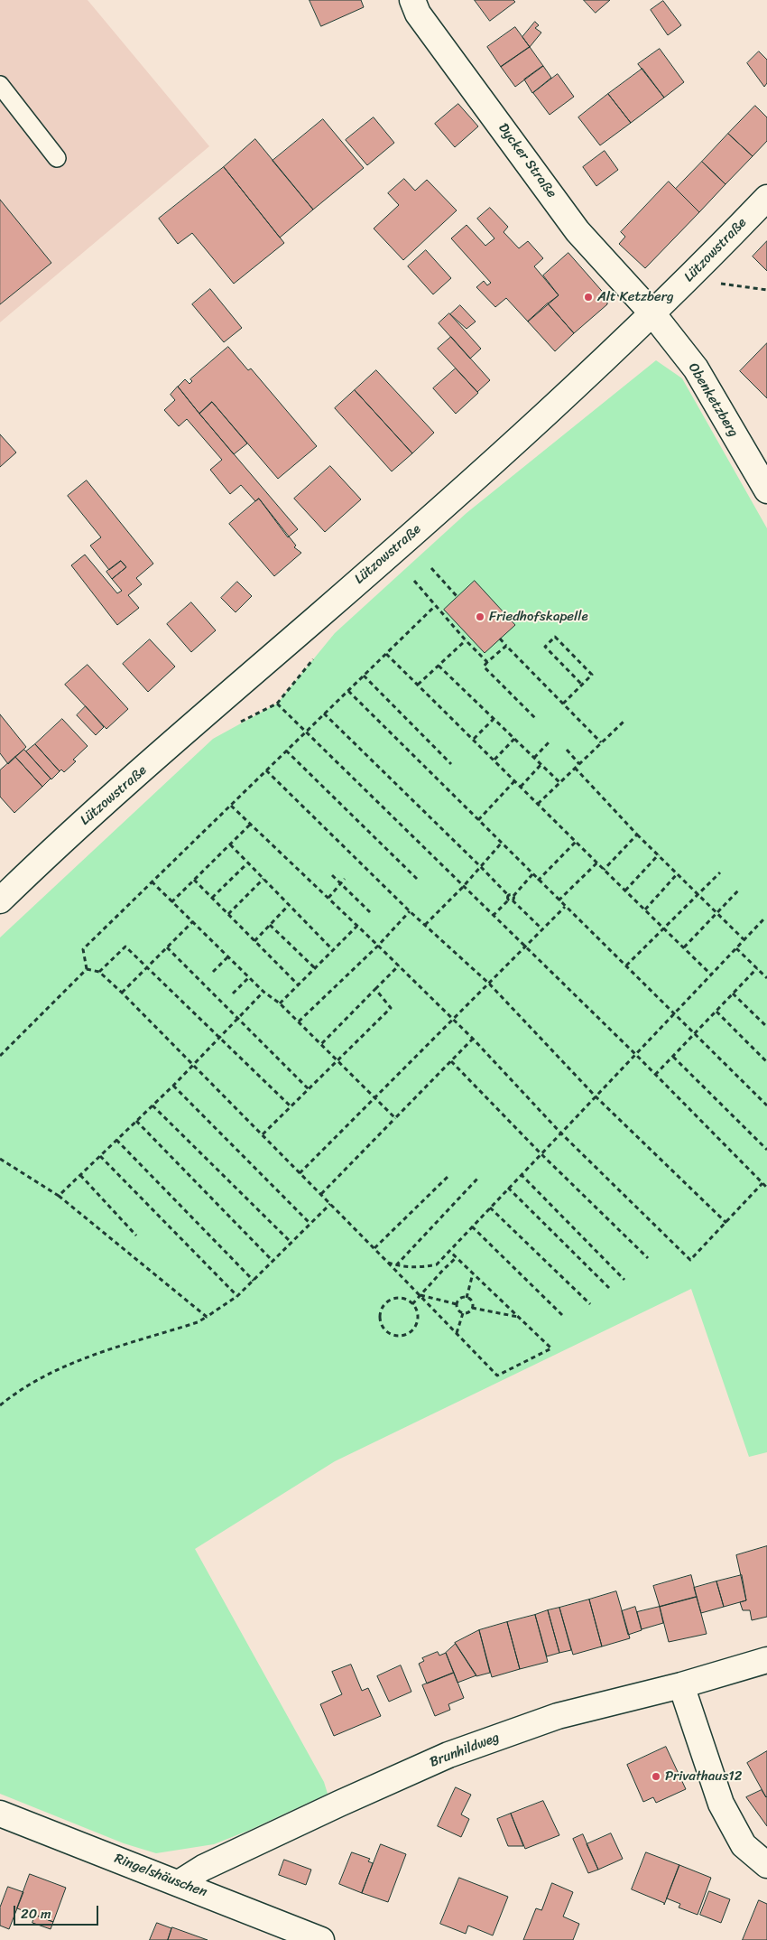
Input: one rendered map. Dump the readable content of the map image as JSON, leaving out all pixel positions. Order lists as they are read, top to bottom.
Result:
{
  "streets": {
    "street": [
      "Dycker Straße",
      "Lützowstraße",
      "Obenketzberg",
      "Brunhildweg",
      "Ringelshäuschen"
    ]
  },
  "crossings": [
    ["Dycker Straße", "Lützowstraße"],
    ["Dycker Straße", "Obenketzberg"],
    ["Lützowstraße", "Obenketzberg"],
    ["Brunhildweg", "Ringelshäuschen"]
  ],
  "places": ["Alt Ketzberg", "Friedhofskapelle", "Privathaus12"],
  "scale_bar": "20 m"
}
